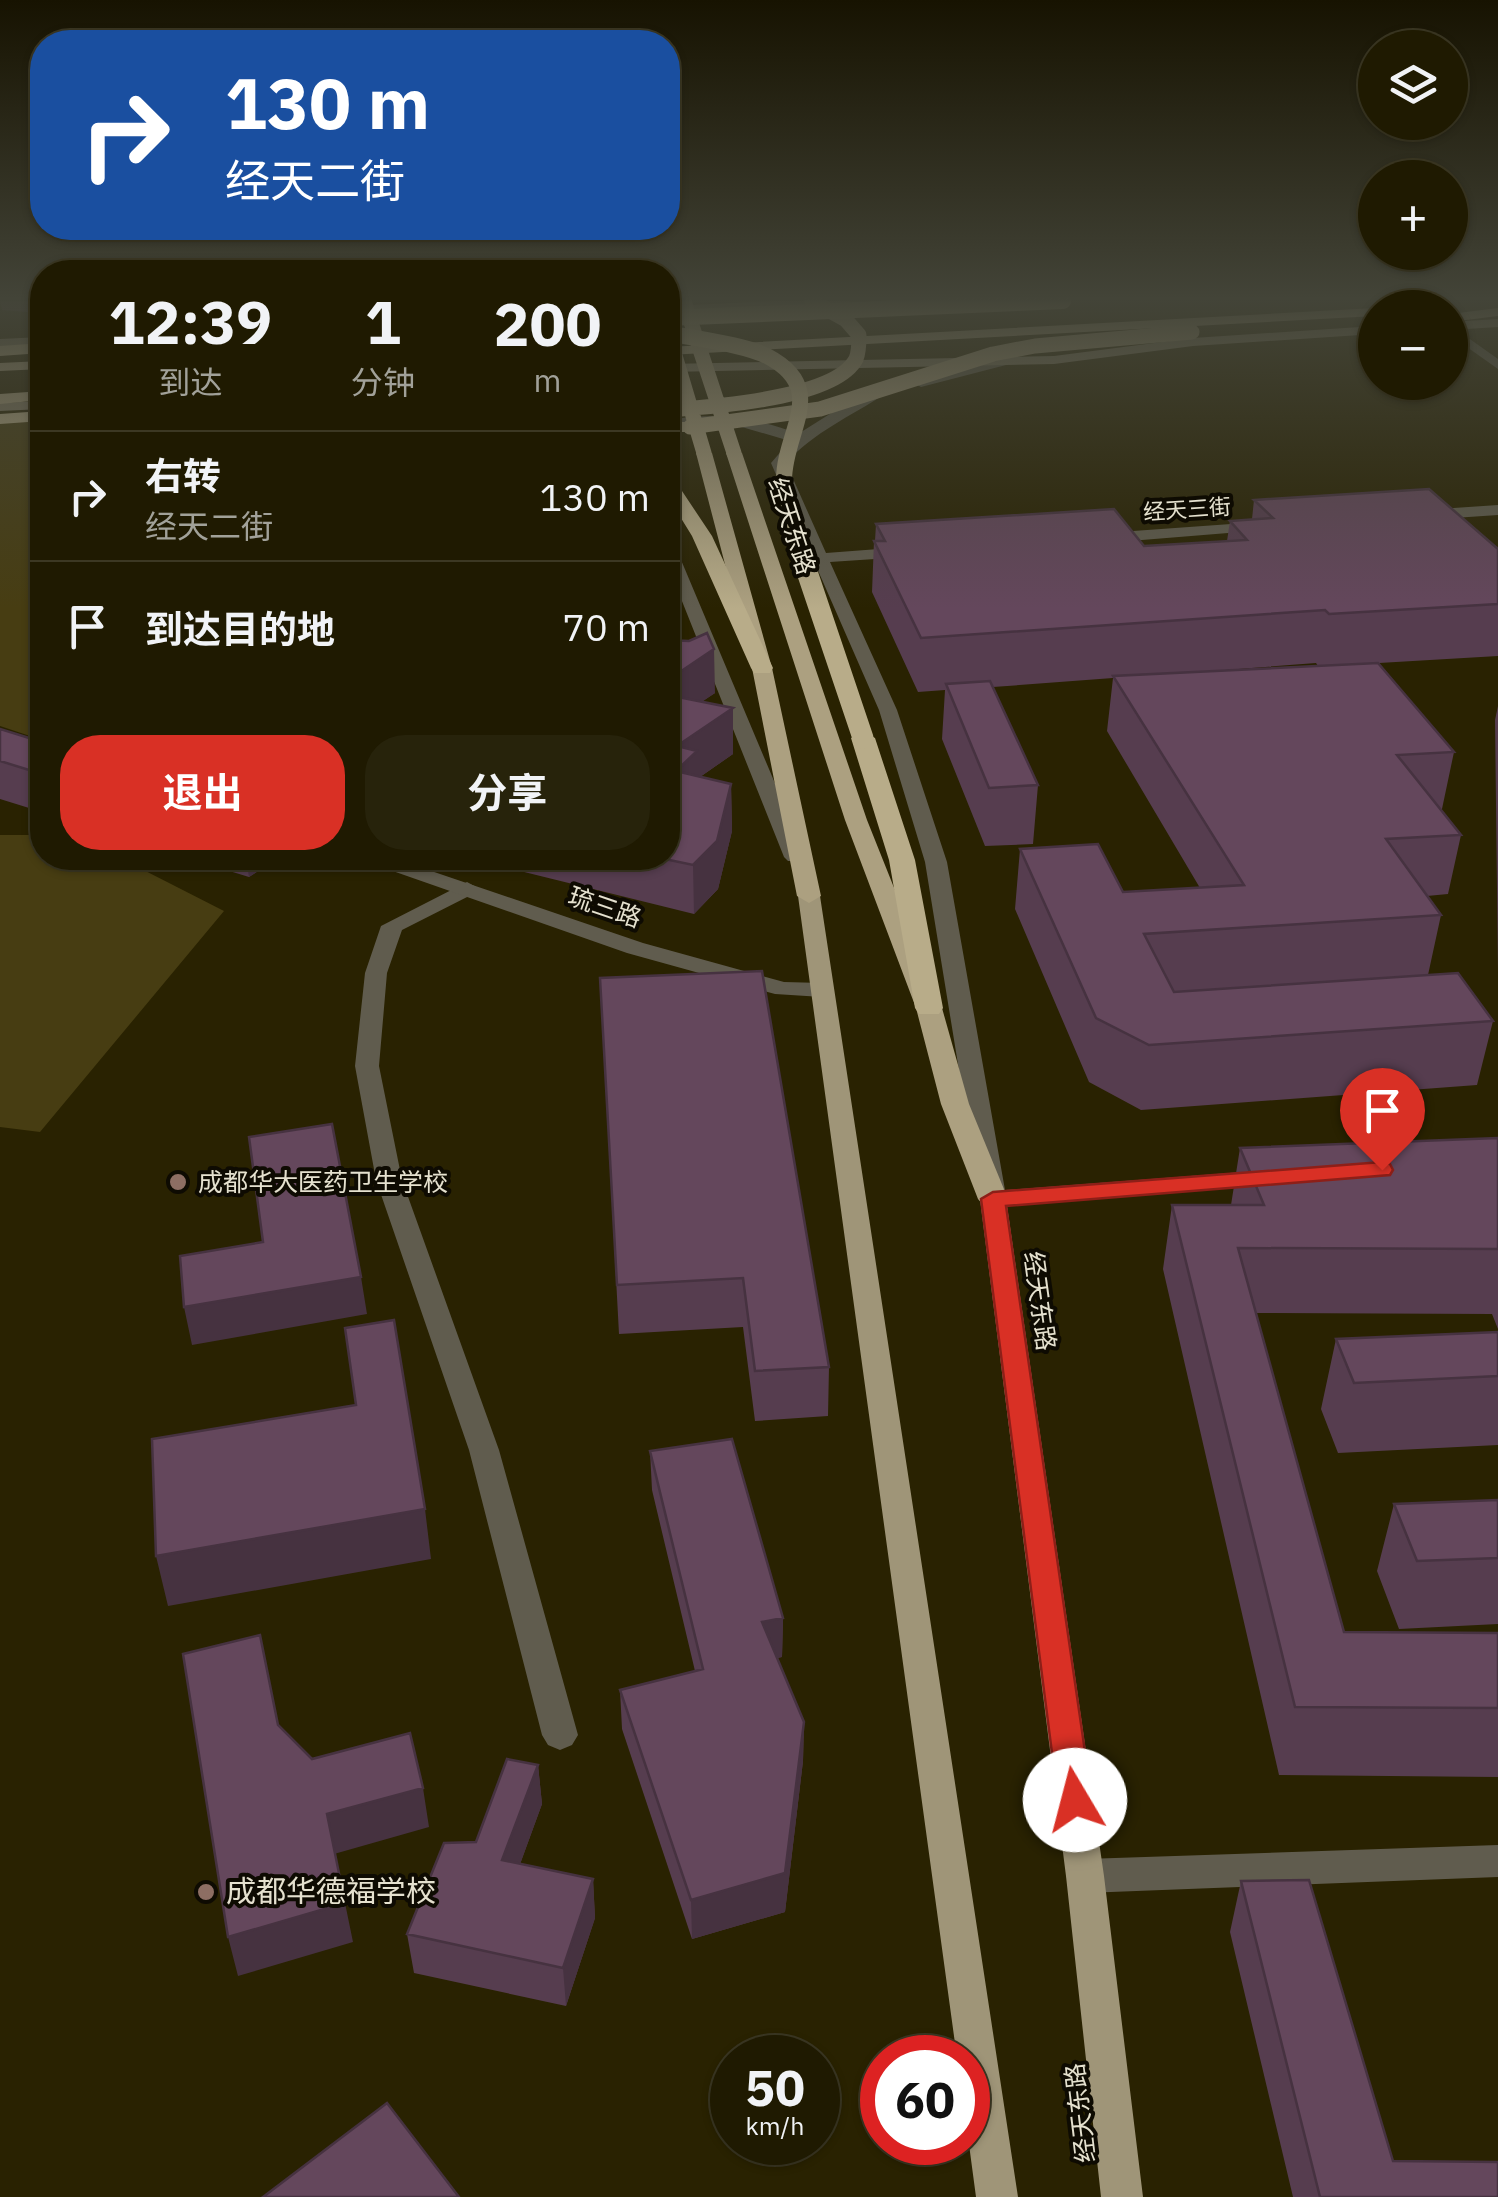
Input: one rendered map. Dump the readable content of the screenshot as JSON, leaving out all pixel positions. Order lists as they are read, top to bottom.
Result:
{
  "streets": {
    "highway": ["经天东路"],
    "street": ["经天三街", "琉三路"]
  },
  "places": ["成都华大医药卫生学校", "成都华德福学校"],
  "page": {
    "map_buttons": ["+", "−"],
    "turn": ["130 m", "经天二街"],
    "eta": [
      "12:39",
      "到达",
      "1",
      "分钟",
      "200",
      "m"
    ],
    "list": [
      {
        "name": "右转",
        "note": "经天二街",
        "value": "130 m"
      },
      {
        "name": "到达目的地",
        "value": "70 m"
      }
    ],
    "buttons": ["退出", "分享"],
    "speed": "50 km/h",
    "limit": "60"
  }
}
